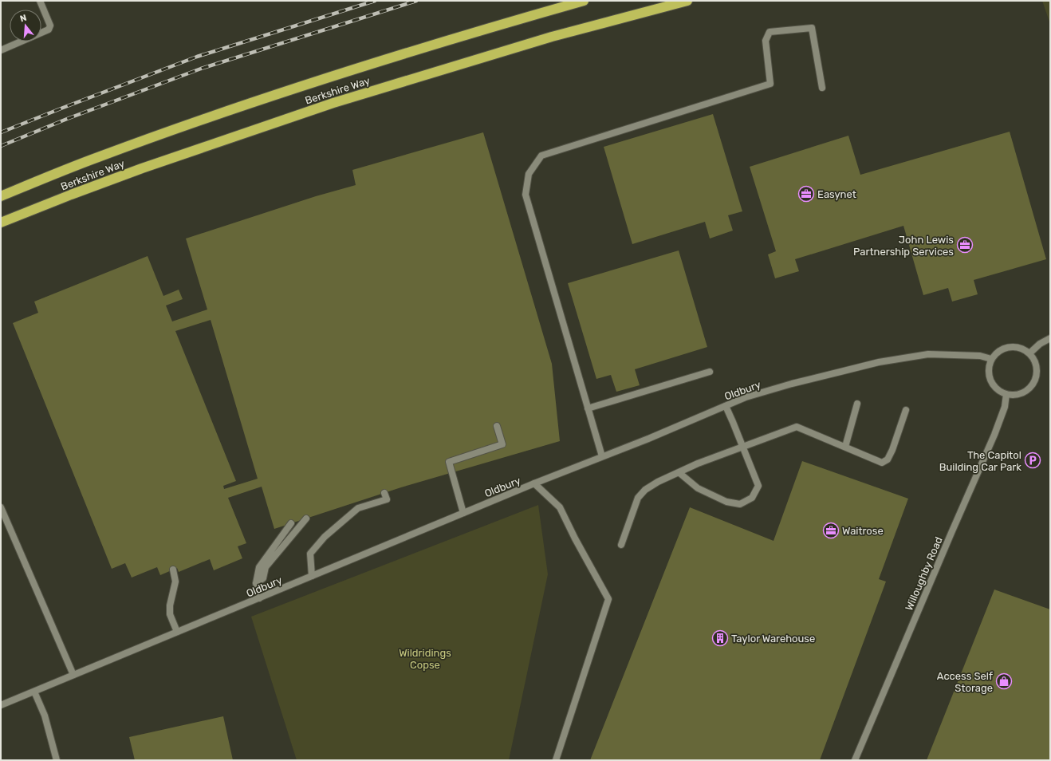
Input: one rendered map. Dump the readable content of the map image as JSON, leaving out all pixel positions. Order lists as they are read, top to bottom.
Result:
{
  "streets": {
    "highway": ["Berkshire Way"],
    "street": ["Oldbury", "Willoughby Road"]
  },
  "crossings": [
    ["Oldbury", "Willoughby Road"]
  ],
  "parks": ["Wildridings Copse"],
  "places": {
    "office": ["Easynet", "John Lewis Partnership Services", "Waitrose"],
    "parking": ["The Capitol Building Car Park"],
    "building": ["Taylor Warehouse"],
    "shop": ["Access Self Storage"]
  },
  "north": "top"
}
